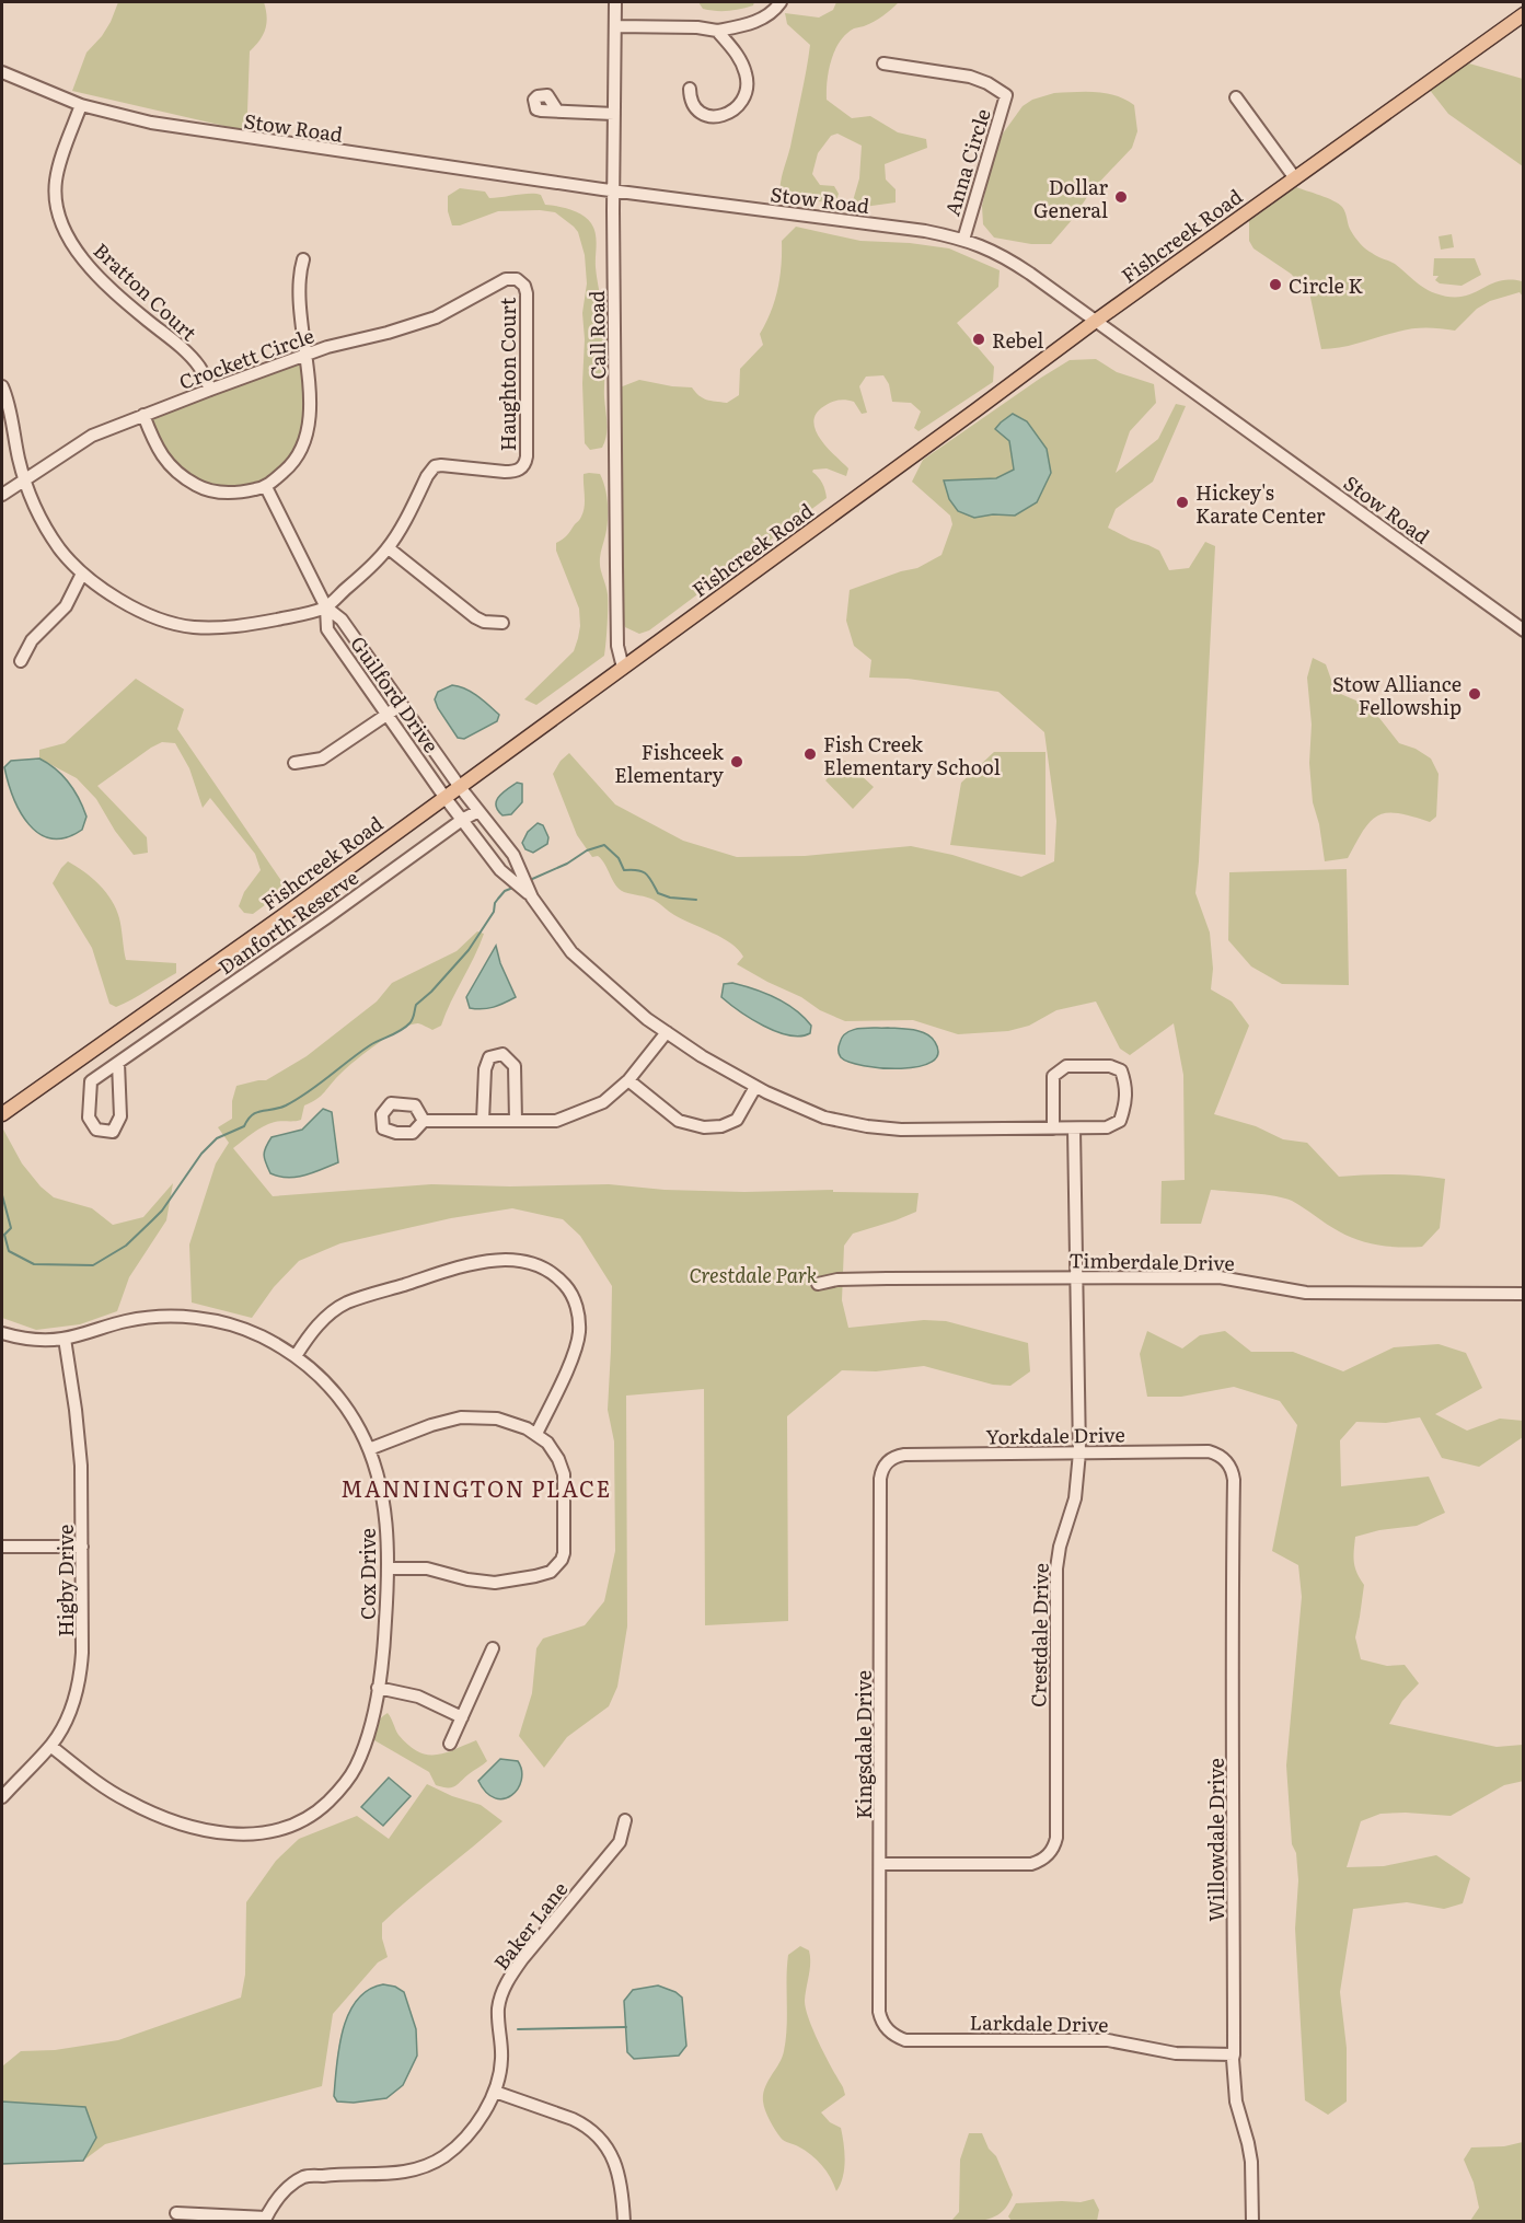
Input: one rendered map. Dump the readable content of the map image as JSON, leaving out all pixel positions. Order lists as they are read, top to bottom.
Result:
{
  "streets": {
    "main road": ["Fishcreek Road"],
    "street": [
      "Stow Road",
      "Anna Circle",
      "Bratton Court",
      "Call Road",
      "Crockett Circle",
      "Haughton Court",
      "Guilford Drive",
      "Danforth Reserve",
      "Timberdale Drive",
      "Yorkdale Drive",
      "Cox Drive",
      "Higby Drive",
      "Crestdale Drive",
      "Kingsdale Drive",
      "Willowdale Drive",
      "Baker Lane",
      "Larkdale Drive"
    ]
  },
  "crossings": [
    ["Stow Road", "Anna Circle"],
    ["Stow Road", "Fishcreek Road"],
    ["Stow Road", "Bratton Court"],
    ["Stow Road", "Call Road"],
    ["Fishcreek Road", "Call Road"],
    ["Fishcreek Road", "Guilford Drive"],
    ["Bratton Court", "Crockett Circle"],
    ["Crockett Circle", "Haughton Court"],
    ["Guilford Drive", "Danforth Reserve"],
    ["Guilford Drive", "Crestdale Drive"],
    ["Timberdale Drive", "Crestdale Drive"],
    ["Yorkdale Drive", "Crestdale Drive"],
    ["Yorkdale Drive", "Kingsdale Drive"],
    ["Yorkdale Drive", "Willowdale Drive"],
    ["Cox Drive", "Higby Drive"],
    ["Crestdale Drive", "Kingsdale Drive"],
    ["Kingsdale Drive", "Larkdale Drive"],
    ["Willowdale Drive", "Larkdale Drive"]
  ],
  "districts": ["MANNINGTON PLACE"],
  "parks": ["Crestdale Park"],
  "places": [
    "Dollar General",
    "Circle K",
    "Rebel",
    "Hickey's Karate Center",
    "Stow Alliance Fellowship",
    "Fish Creek Elementary School",
    "Fishceek Elementary"
  ]
}
